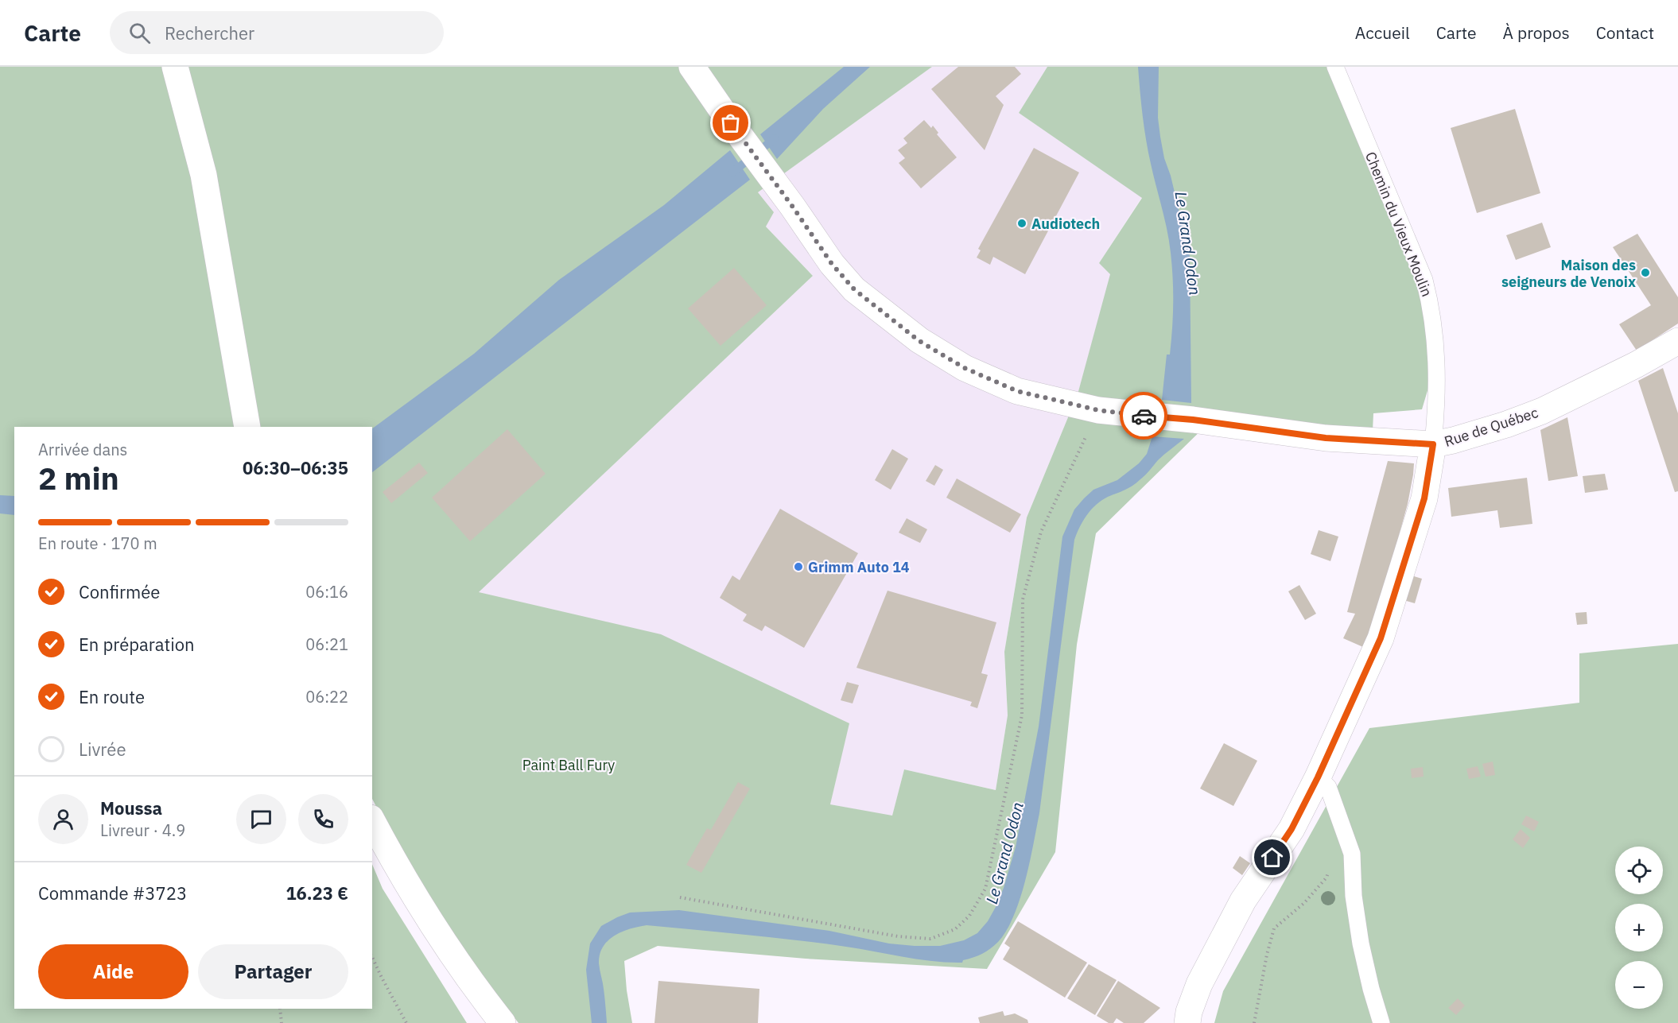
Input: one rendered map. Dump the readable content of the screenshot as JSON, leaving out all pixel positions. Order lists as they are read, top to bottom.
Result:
{
  "streets": {
    "street": ["Rue de Québec"],
    "lane": ["Chemin du Vieux Moulin"]
  },
  "crossings": [
    ["Chemin du Vieux Moulin", "Rue de Québec"]
  ],
  "water": ["Le Grand Odon"],
  "parks": ["Paint Ball Fury"],
  "places": ["Audiotech", "Maison des seigneurs de Venoix", "Grimm Auto 14"],
  "page": {
    "header": "Carte",
    "search": "Rechercher",
    "nav": [
      "Accueil",
      "Carte",
      "À propos",
      "Contact"
    ],
    "heading": ["2 min", "Arrivée dans", "06:30–06:35"],
    "panel": [
      "Moussa",
      "Livreur · 4.9",
      "Commande #3723",
      "16.23 €"
    ],
    "bar": "En route · 170 m",
    "list": [
      ["Confirmée", "06:16"],
      ["En préparation", "06:21"],
      ["En route", "06:22"],
      "Livrée"
    ],
    "map_buttons": ["+", "−"],
    "buttons": ["Aide", "Partager"]
  }
}
